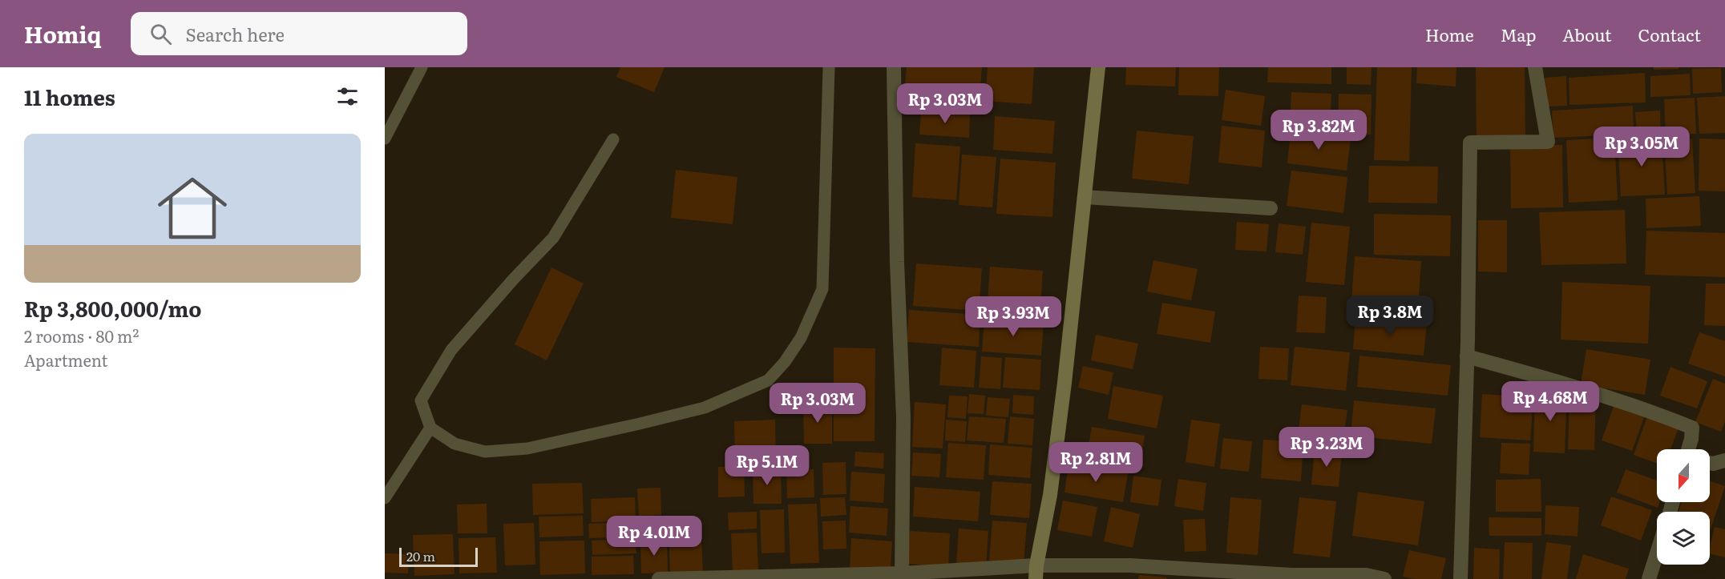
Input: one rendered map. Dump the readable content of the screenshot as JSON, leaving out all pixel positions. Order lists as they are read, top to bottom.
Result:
{
  "scale_bar": "20 m",
  "north": "bottom",
  "page": {
    "header": "Homiq",
    "search": "Search here",
    "nav": [
      "Home",
      "Map",
      "About",
      "Contact"
    ],
    "heading": "11 homes",
    "price": [
      "Rp 3.03M",
      "Rp 3.82M",
      "Rp 3.05M",
      "Rp 3.8M",
      "Rp 3.93M",
      "Rp 4.68M",
      "Rp 3.03M",
      "Rp 3.23M",
      "Rp 2.81M",
      "Rp 5.1M",
      "Rp 4.01M"
    ],
    "list": [
      {
        "name": "Rp 3,800,000/mo",
        "note": "2 rooms · 80 m² · Apartment"
      }
    ],
    "scale": "20 m"
  }
}
